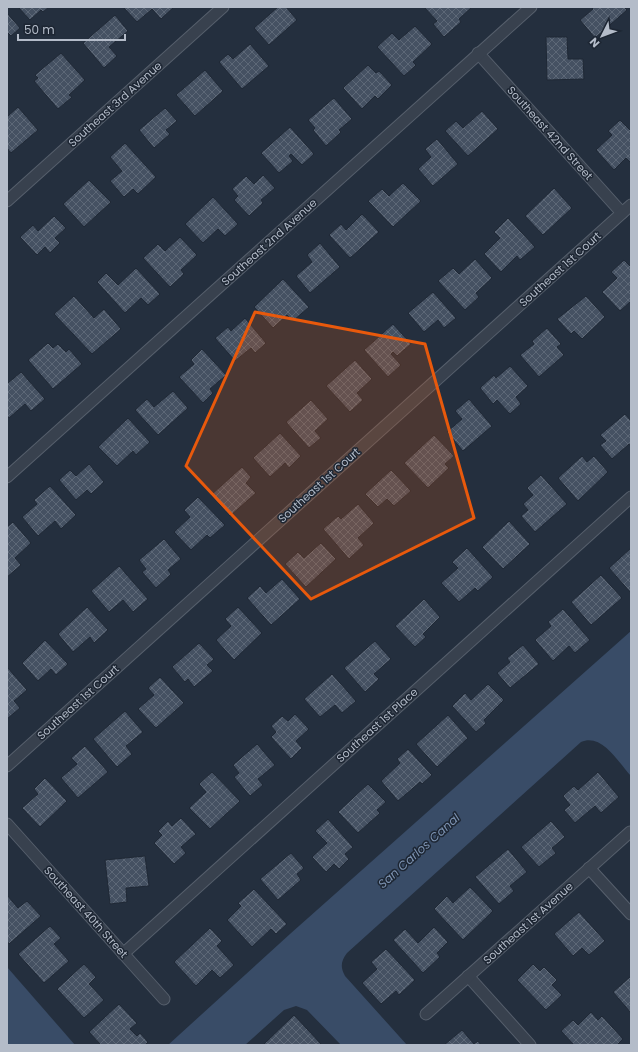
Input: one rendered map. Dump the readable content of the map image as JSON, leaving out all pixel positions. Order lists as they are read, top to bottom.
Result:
{
  "streets": {
    "street": [
      "Southeast 3rd Avenue",
      "Southeast 42nd Street",
      "Southeast 2nd Avenue",
      "Southeast 1st Court",
      "Southeast 1st Place",
      "Southeast 40th Street",
      "Southeast 1st Avenue"
    ]
  },
  "crossings": [
    ["Southeast 42nd Street", "Southeast 2nd Avenue"],
    ["Southeast 42nd Street", "Southeast 1st Court"],
    ["Southeast 1st Place", "Southeast 40th Street"]
  ],
  "water": ["San Carlos Canal"],
  "scale_bar": "50 m",
  "north": "bottom left"
}
